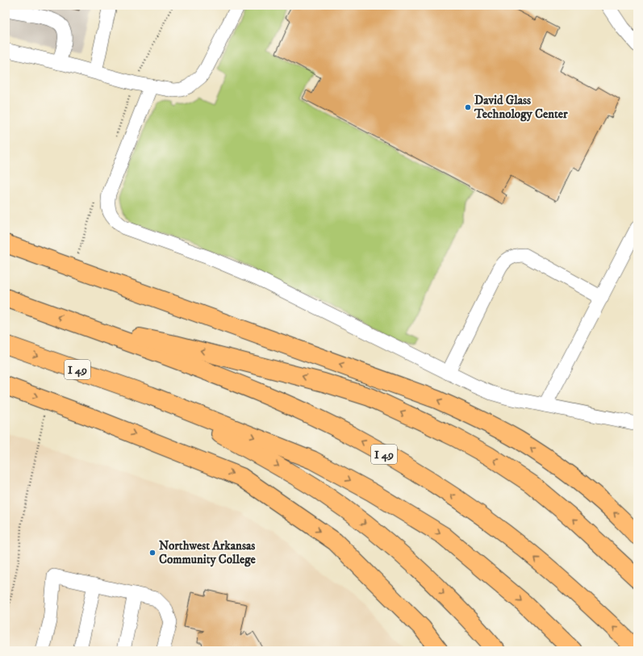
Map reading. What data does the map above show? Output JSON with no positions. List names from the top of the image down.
{
  "streets": {
    "highway": ["I 49"]
  },
  "places": ["David Glass Technology Center", "Northwest Arkansas Community College"]
}
